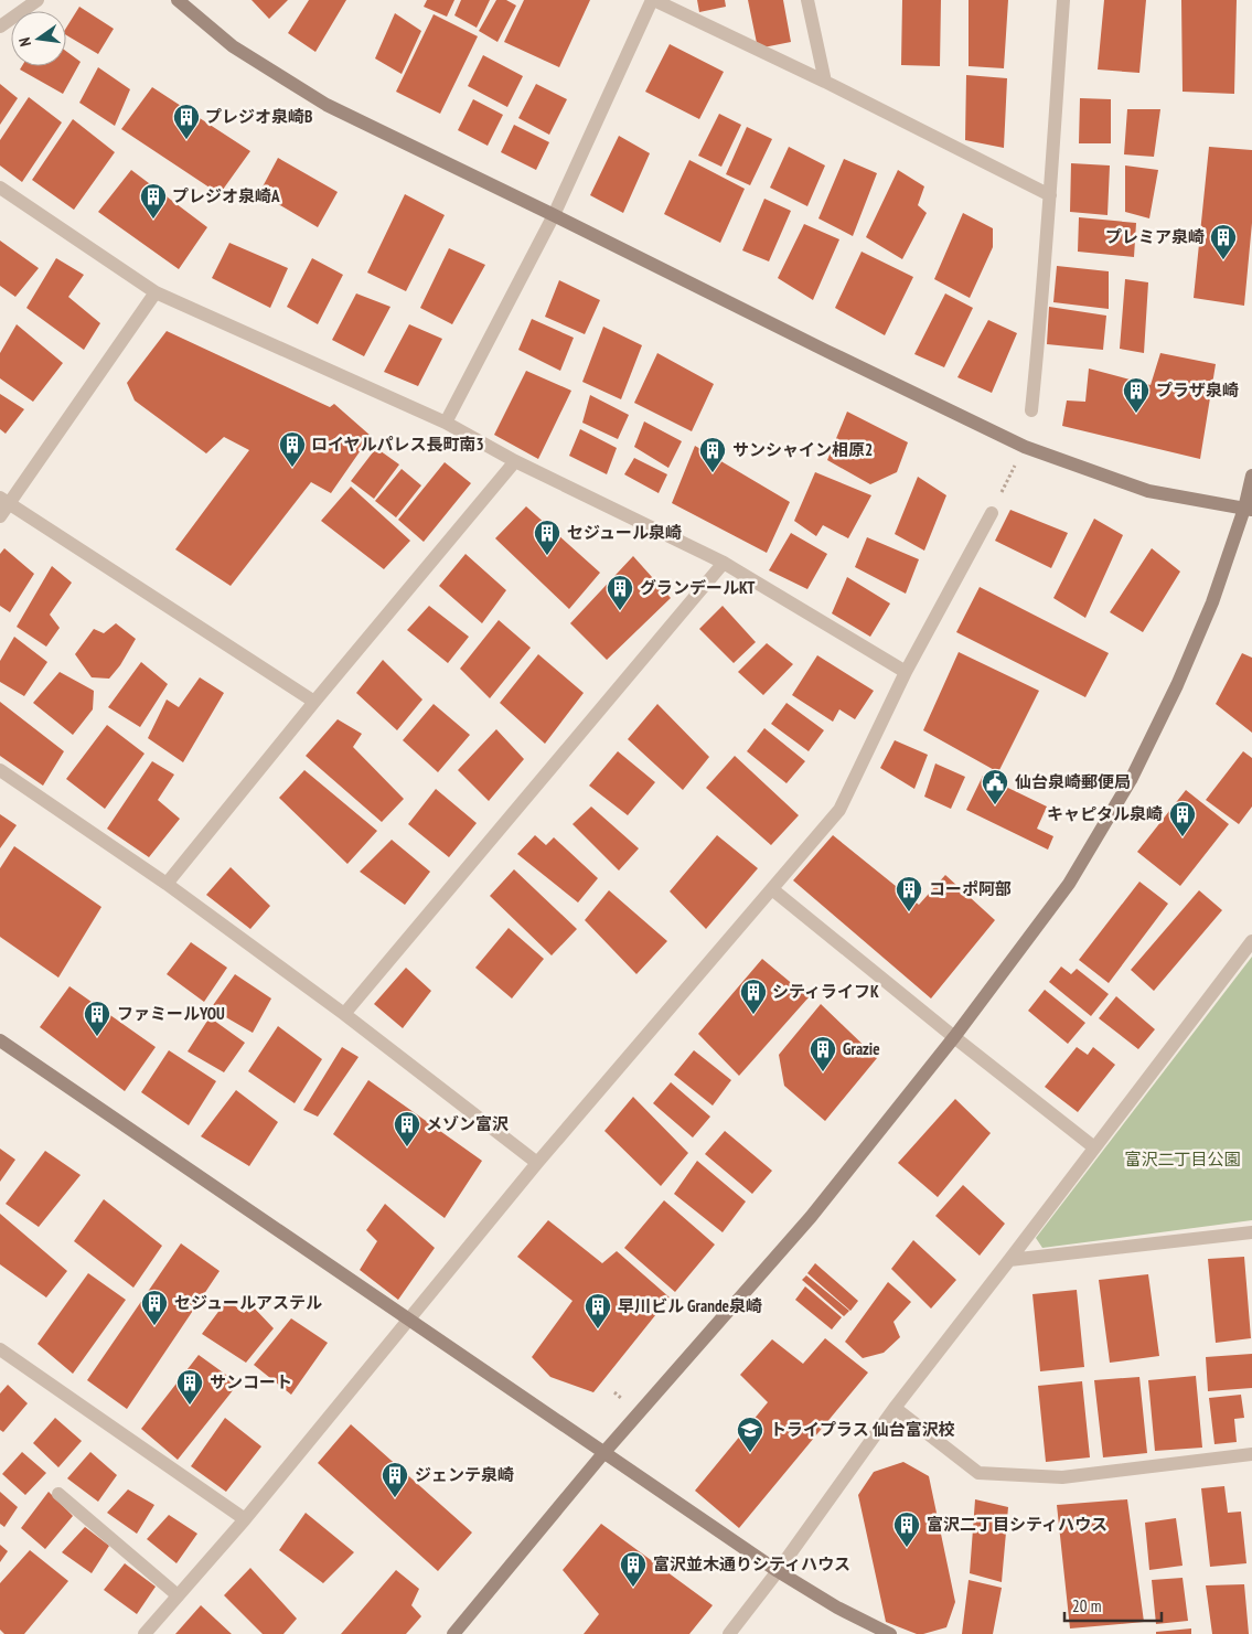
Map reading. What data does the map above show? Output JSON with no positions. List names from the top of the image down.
{
  "parks": ["富沢二丁目公園"],
  "places": {
    "building": [
      "プレジオ泉崎B",
      "プレジオ泉崎A",
      "プレミア泉崎",
      "プラザ泉崎",
      "ロイヤルパレス長町南3",
      "サンシャイン相原2",
      "セジュール泉崎",
      "グランデールKT",
      "キャピタル泉崎",
      "コーポ阿部",
      "シティライフK",
      "ファミールYOU",
      "Grazie",
      "メゾン富沢",
      "セジュールアステル",
      "早川ビル Grande泉崎",
      "サンコート",
      "ジェンテ泉崎",
      "富沢二丁目シティハウス",
      "富沢並木通りシティハウス"
    ],
    "public building": ["仙台泉崎郵便局"],
    "school or university": ["トライプラス 仙台富沢校"]
  },
  "scale_bar": "20 m",
  "north": "left"
}
